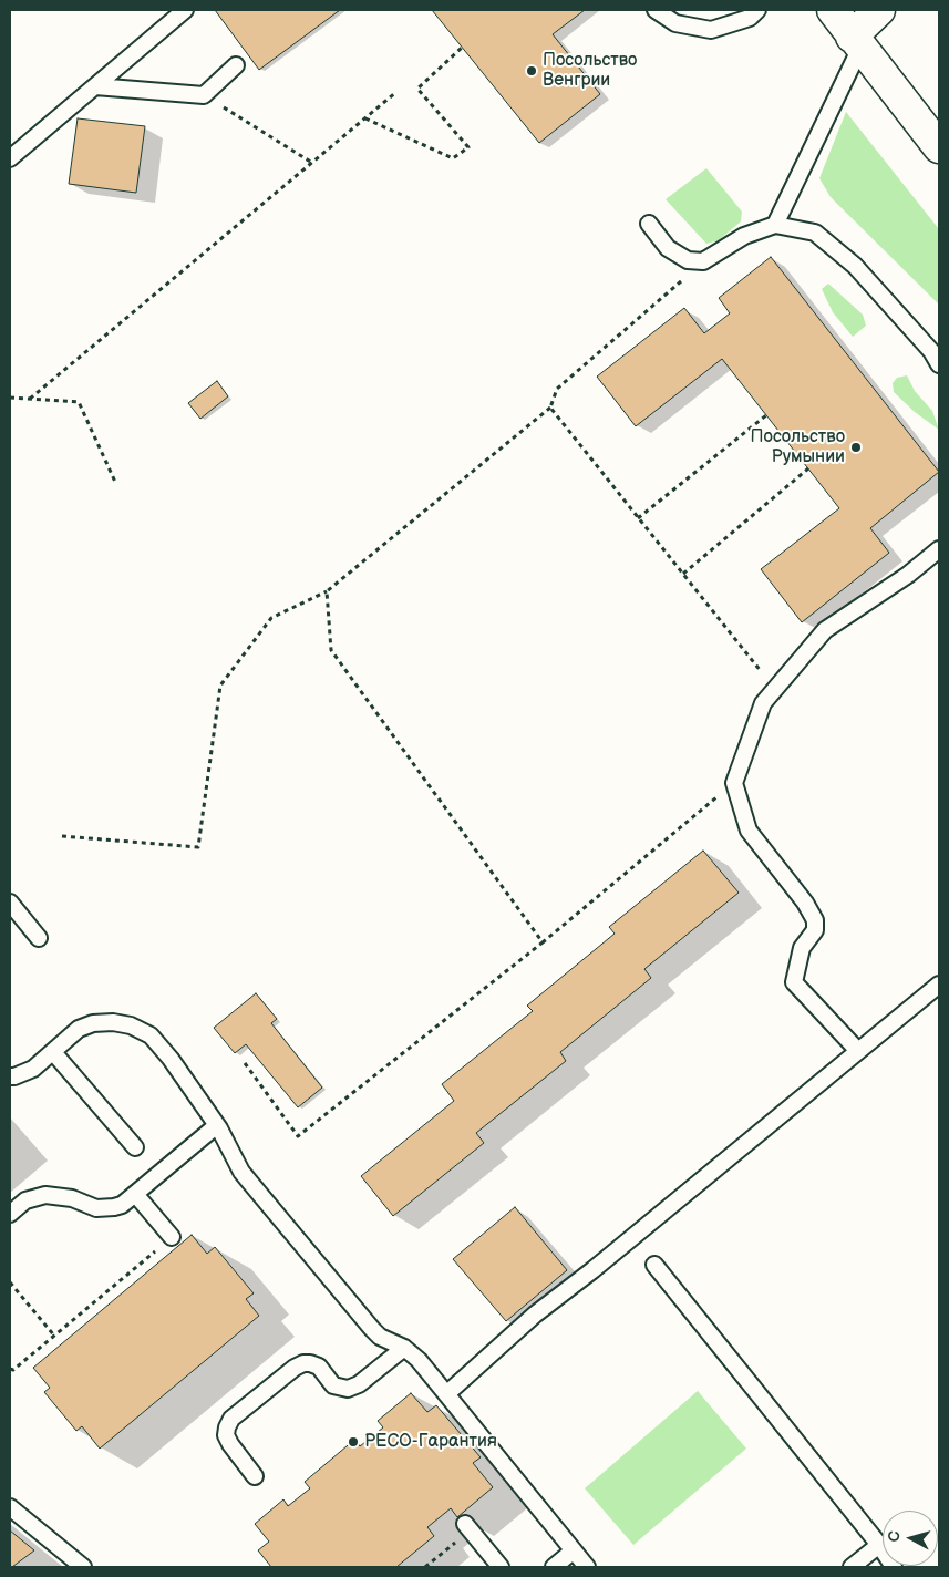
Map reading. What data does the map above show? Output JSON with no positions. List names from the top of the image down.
{
  "places": ["Посольство Венгрии", "Посольство Румынии", "РЕСО-Гарантия"],
  "north": "left"
}
